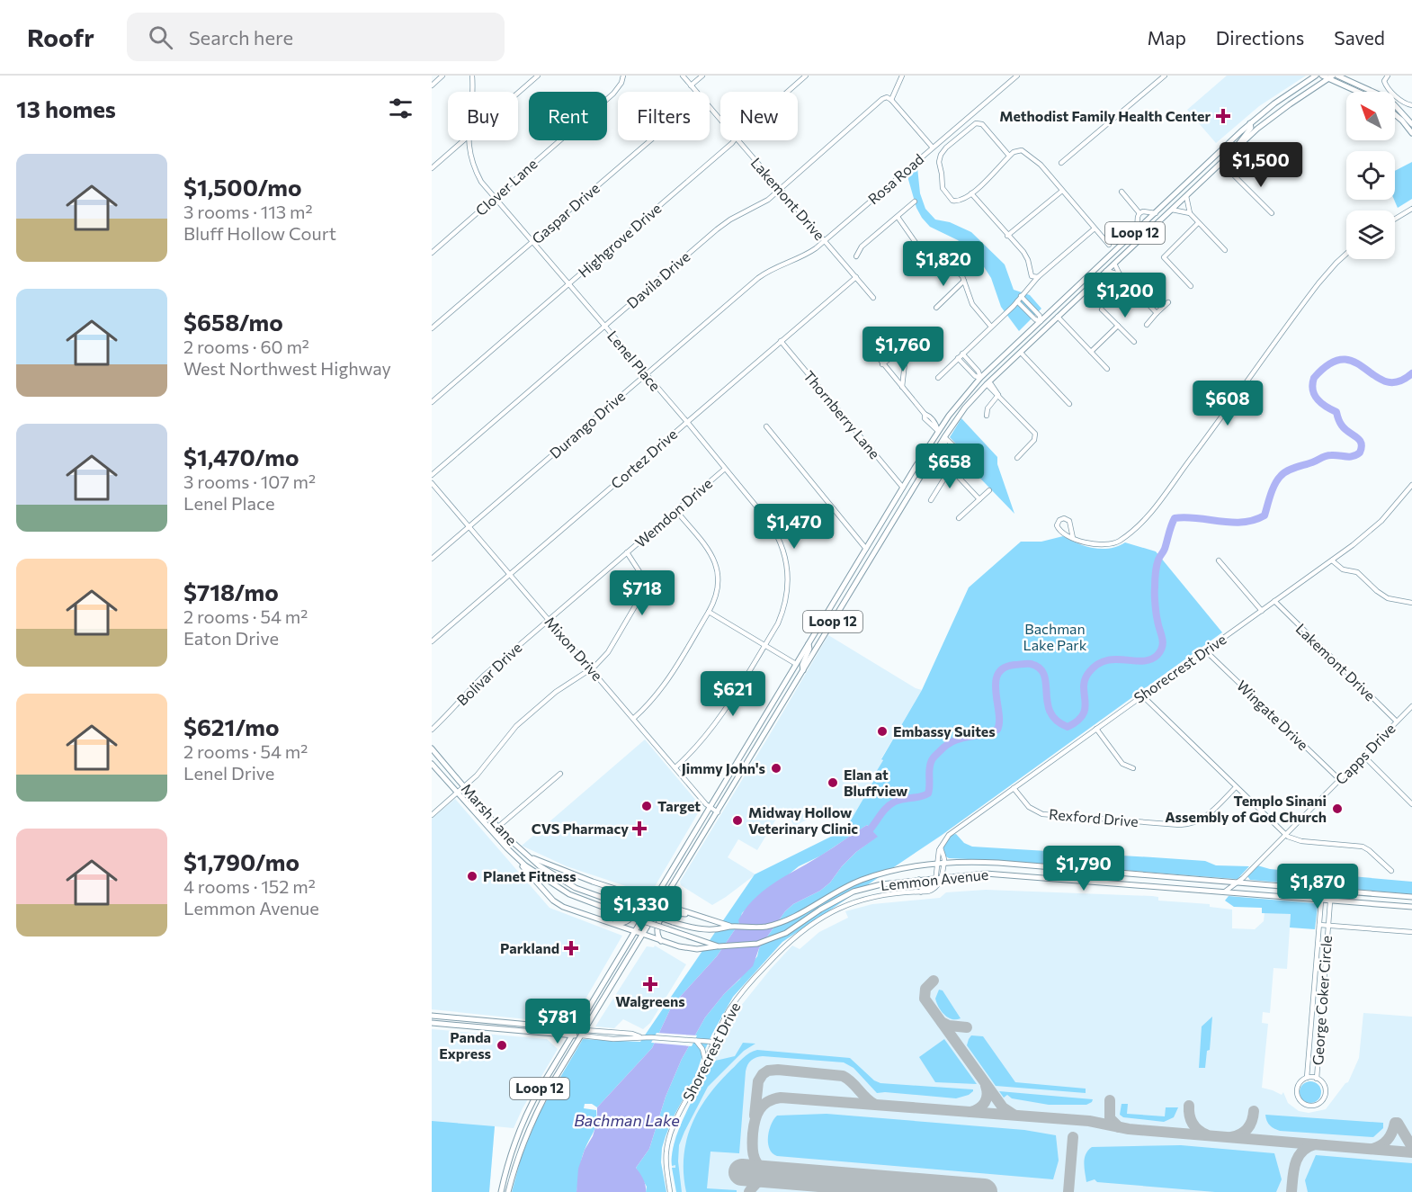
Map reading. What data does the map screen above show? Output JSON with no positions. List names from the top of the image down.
{
  "streets": {
    "main road": ["Loop 12", "Marsh Lane", "Lemmon Avenue"],
    "street": [
      "Rosa Road",
      "Clover Lane",
      "Lakemont Drive",
      "Gaspar Drive",
      "Highgrove Drive",
      "Davila Drive",
      "Lenel Place",
      "Thornberry Lane",
      "Durango Drive",
      "Cortez Drive",
      "Wemdon Drive",
      "Mixon Drive",
      "Shorecrest Drive",
      "Bolivar Drive",
      "Wingate Drive",
      "Capps Drive",
      "Rexford Drive",
      "George Coker Circle"
    ]
  },
  "crossings": [
    ["Rosa Road", "Lakemont Drive"],
    ["Rosa Road", "Durango Drive"],
    ["Clover Lane", "Lenel Place"],
    ["Lakemont Drive", "Davila Drive"],
    ["Lakemont Drive", "Durango Drive"],
    ["Lakemont Drive", "Cortez Drive"],
    ["Lakemont Drive", "Shorecrest Drive"],
    ["Lakemont Drive", "Capps Drive"],
    ["Gaspar Drive", "Lenel Place"],
    ["Loop 12", "Thornberry Lane"],
    ["Loop 12", "Mixon Drive"],
    ["Highgrove Drive", "Lenel Place"],
    ["Davila Drive", "Lenel Place"],
    ["Lenel Place", "Durango Drive"],
    ["Lenel Place", "Cortez Drive"],
    ["Lenel Place", "Wemdon Drive"],
    ["Lenel Place", "Mixon Drive"],
    ["Thornberry Lane", "Cortez Drive"],
    ["Durango Drive", "Mixon Drive"],
    ["Cortez Drive", "Mixon Drive"],
    ["Wemdon Drive", "Mixon Drive"],
    ["Wemdon Drive", "Bolivar Drive"],
    ["Mixon Drive", "Bolivar Drive"],
    ["Shorecrest Drive", "Wingate Drive"],
    ["Shorecrest Drive", "Rexford Drive"],
    ["Shorecrest Drive", "Lemmon Avenue"],
    ["Wingate Drive", "Capps Drive"],
    ["Capps Drive", "Lemmon Avenue"],
    ["Marsh Lane", "Lemmon Avenue"],
    ["Lemmon Avenue", "George Coker Circle"]
  ],
  "water": ["Bachman Lake"],
  "parks": ["Bachman Lake Park"],
  "places": {
    "health": [
      "Methodist Family Health Center",
      "CVS Pharmacy",
      "Parkland",
      "Walgreens"
    ],
    "other": [
      "Embassy Suites",
      "Jimmy John's",
      "Elan at Bluffview",
      "Target",
      "Templo Sinani Assembly of God Church",
      "Midway Hollow Veterinary Clinic",
      "Planet Fitness",
      "Panda Express"
    ]
  },
  "north": "top left",
  "page": {
    "header": "Roofr",
    "search": "Search here",
    "nav": ["Map", "Directions", "Saved"],
    "heading": "13 homes",
    "chip": [
      "Buy",
      "Rent",
      "Filters",
      "New"
    ],
    "list": [
      {
        "name": "$1,500/mo",
        "note": "3 rooms · 113 m² · Bluff Hollow Court"
      },
      {
        "name": "$658/mo",
        "note": "2 rooms · 60 m² · West Northwest Highway"
      },
      {
        "name": "$1,470/mo",
        "note": "3 rooms · 107 m² · Lenel Place"
      },
      {
        "name": "$718/mo",
        "note": "2 rooms · 54 m² · Eaton Drive"
      },
      {
        "name": "$621/mo",
        "note": "2 rooms · 54 m² · Lenel Drive"
      },
      {
        "name": "$1,790/mo",
        "note": "4 rooms · 152 m² · Lemmon Avenue"
      }
    ],
    "price": [
      "$1,500",
      "$1,820",
      "$1,200",
      "$1,760",
      "$608",
      "$658",
      "$1,470",
      "$718",
      "$621",
      "$1,790",
      "$1,870",
      "$1,330",
      "$781"
    ]
  }
}
